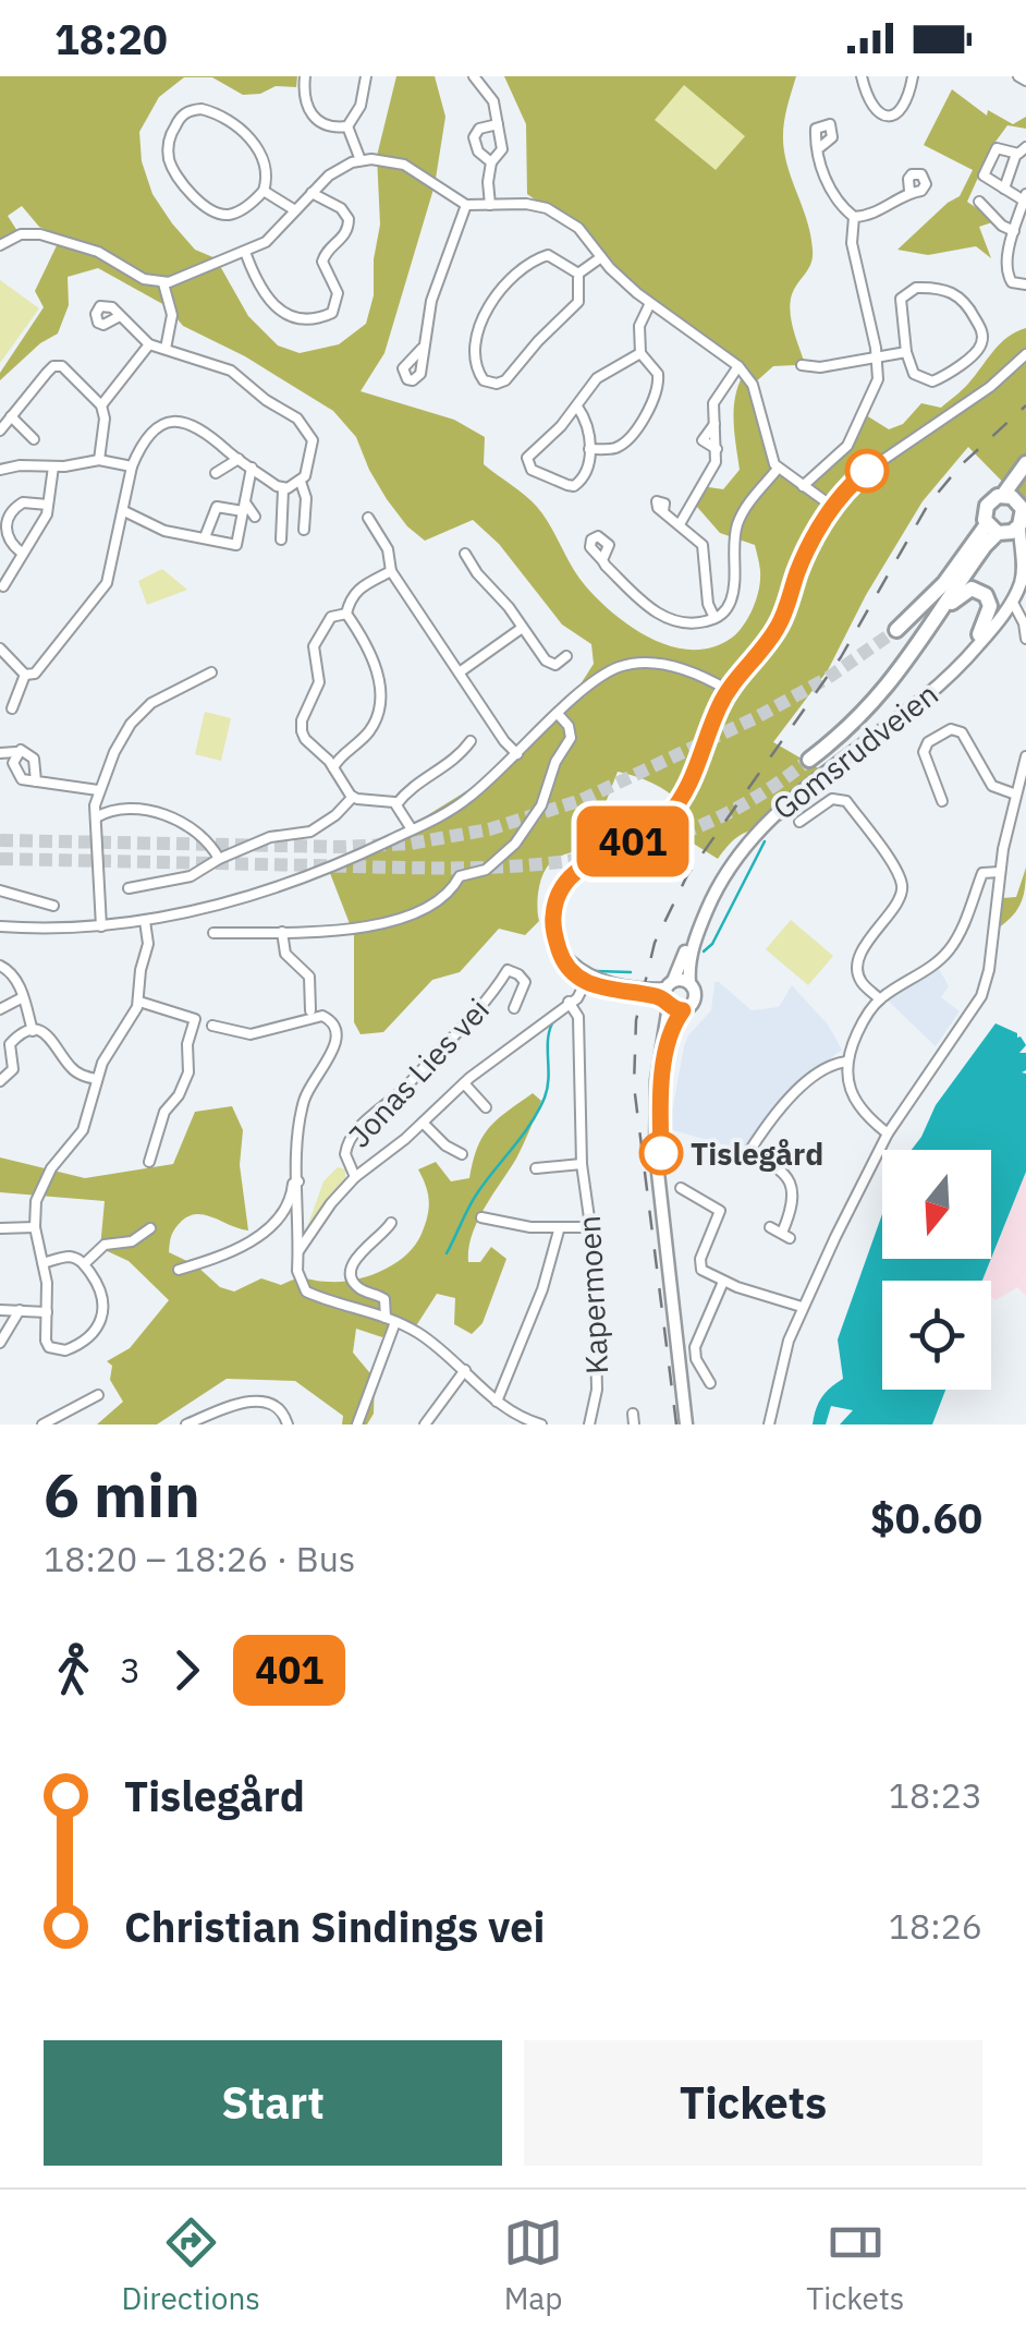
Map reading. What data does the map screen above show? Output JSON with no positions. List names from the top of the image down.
{
  "streets": {
    "main road": ["Gomsrudveien"],
    "street": ["Jonas Lies vei", "Kapermoen"]
  },
  "places": ["Tislegård"],
  "lines": ["bus line 401"],
  "north": "bottom",
  "page": {
    "status": "18:20",
    "on_map": "401",
    "heading": ["6 min", "18:20 – 18:26 · Bus", "$0.60"],
    "legs": ["3", "401"],
    "list": [
      {
        "name": "Tislegård",
        "value": "18:23"
      },
      {
        "name": "Christian Sindings vei",
        "value": "18:26"
      }
    ],
    "buttons": ["Start", "Tickets"],
    "tabs": ["Directions", "Map", "Tickets"]
  }
}
